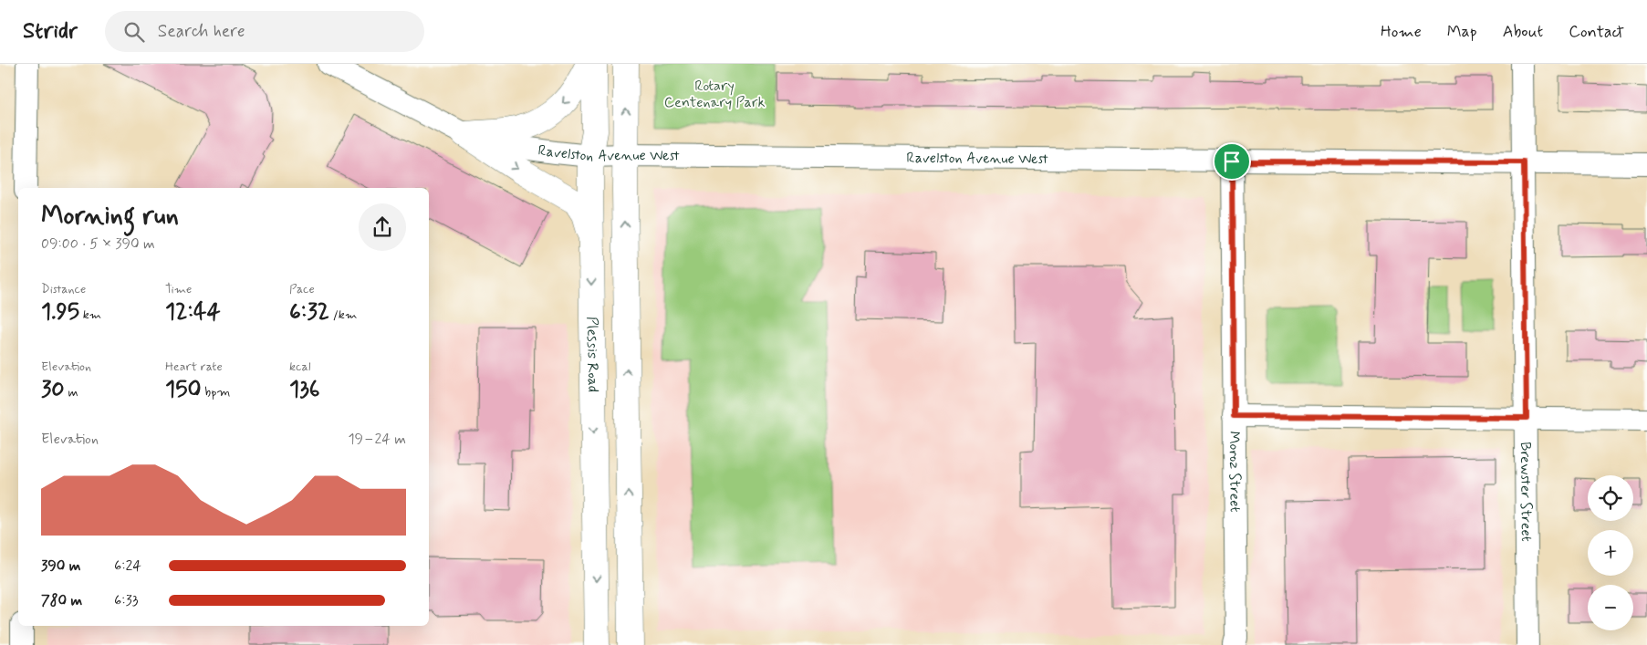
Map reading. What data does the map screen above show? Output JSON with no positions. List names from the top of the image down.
{
  "streets": {
    "main road": ["Plessis Road"],
    "street": ["Ravelston Avenue West", "Moroz Street", "Brewster Street"]
  },
  "crossings": [
    ["Ravelston Avenue West", "Plessis Road"],
    ["Ravelston Avenue West", "Moroz Street"],
    ["Ravelston Avenue West", "Brewster Street"]
  ],
  "parks": ["Rotary Centenary Park"],
  "page": {
    "header": "Stridr",
    "search": "Search here",
    "nav": [
      "Home",
      "Map",
      "About",
      "Contact"
    ],
    "heading": ["Morning run", "09:00 · 5 × 390 m"],
    "stats": [
      ["Distance", "1.95 km"],
      ["Time", "12:44"],
      ["Pace", "6:32 /km"],
      ["Elevation", "30 m"],
      ["Heart rate", "150 bpm"],
      ["kcal", "136"]
    ],
    "chart": ["Elevation", "19–24 m"],
    "map_buttons": ["+", "−"],
    "list": [
      {
        "name": "390 m",
        "note": "6:24"
      },
      {
        "name": "780 m",
        "note": "6:33"
      }
    ]
  }
}
